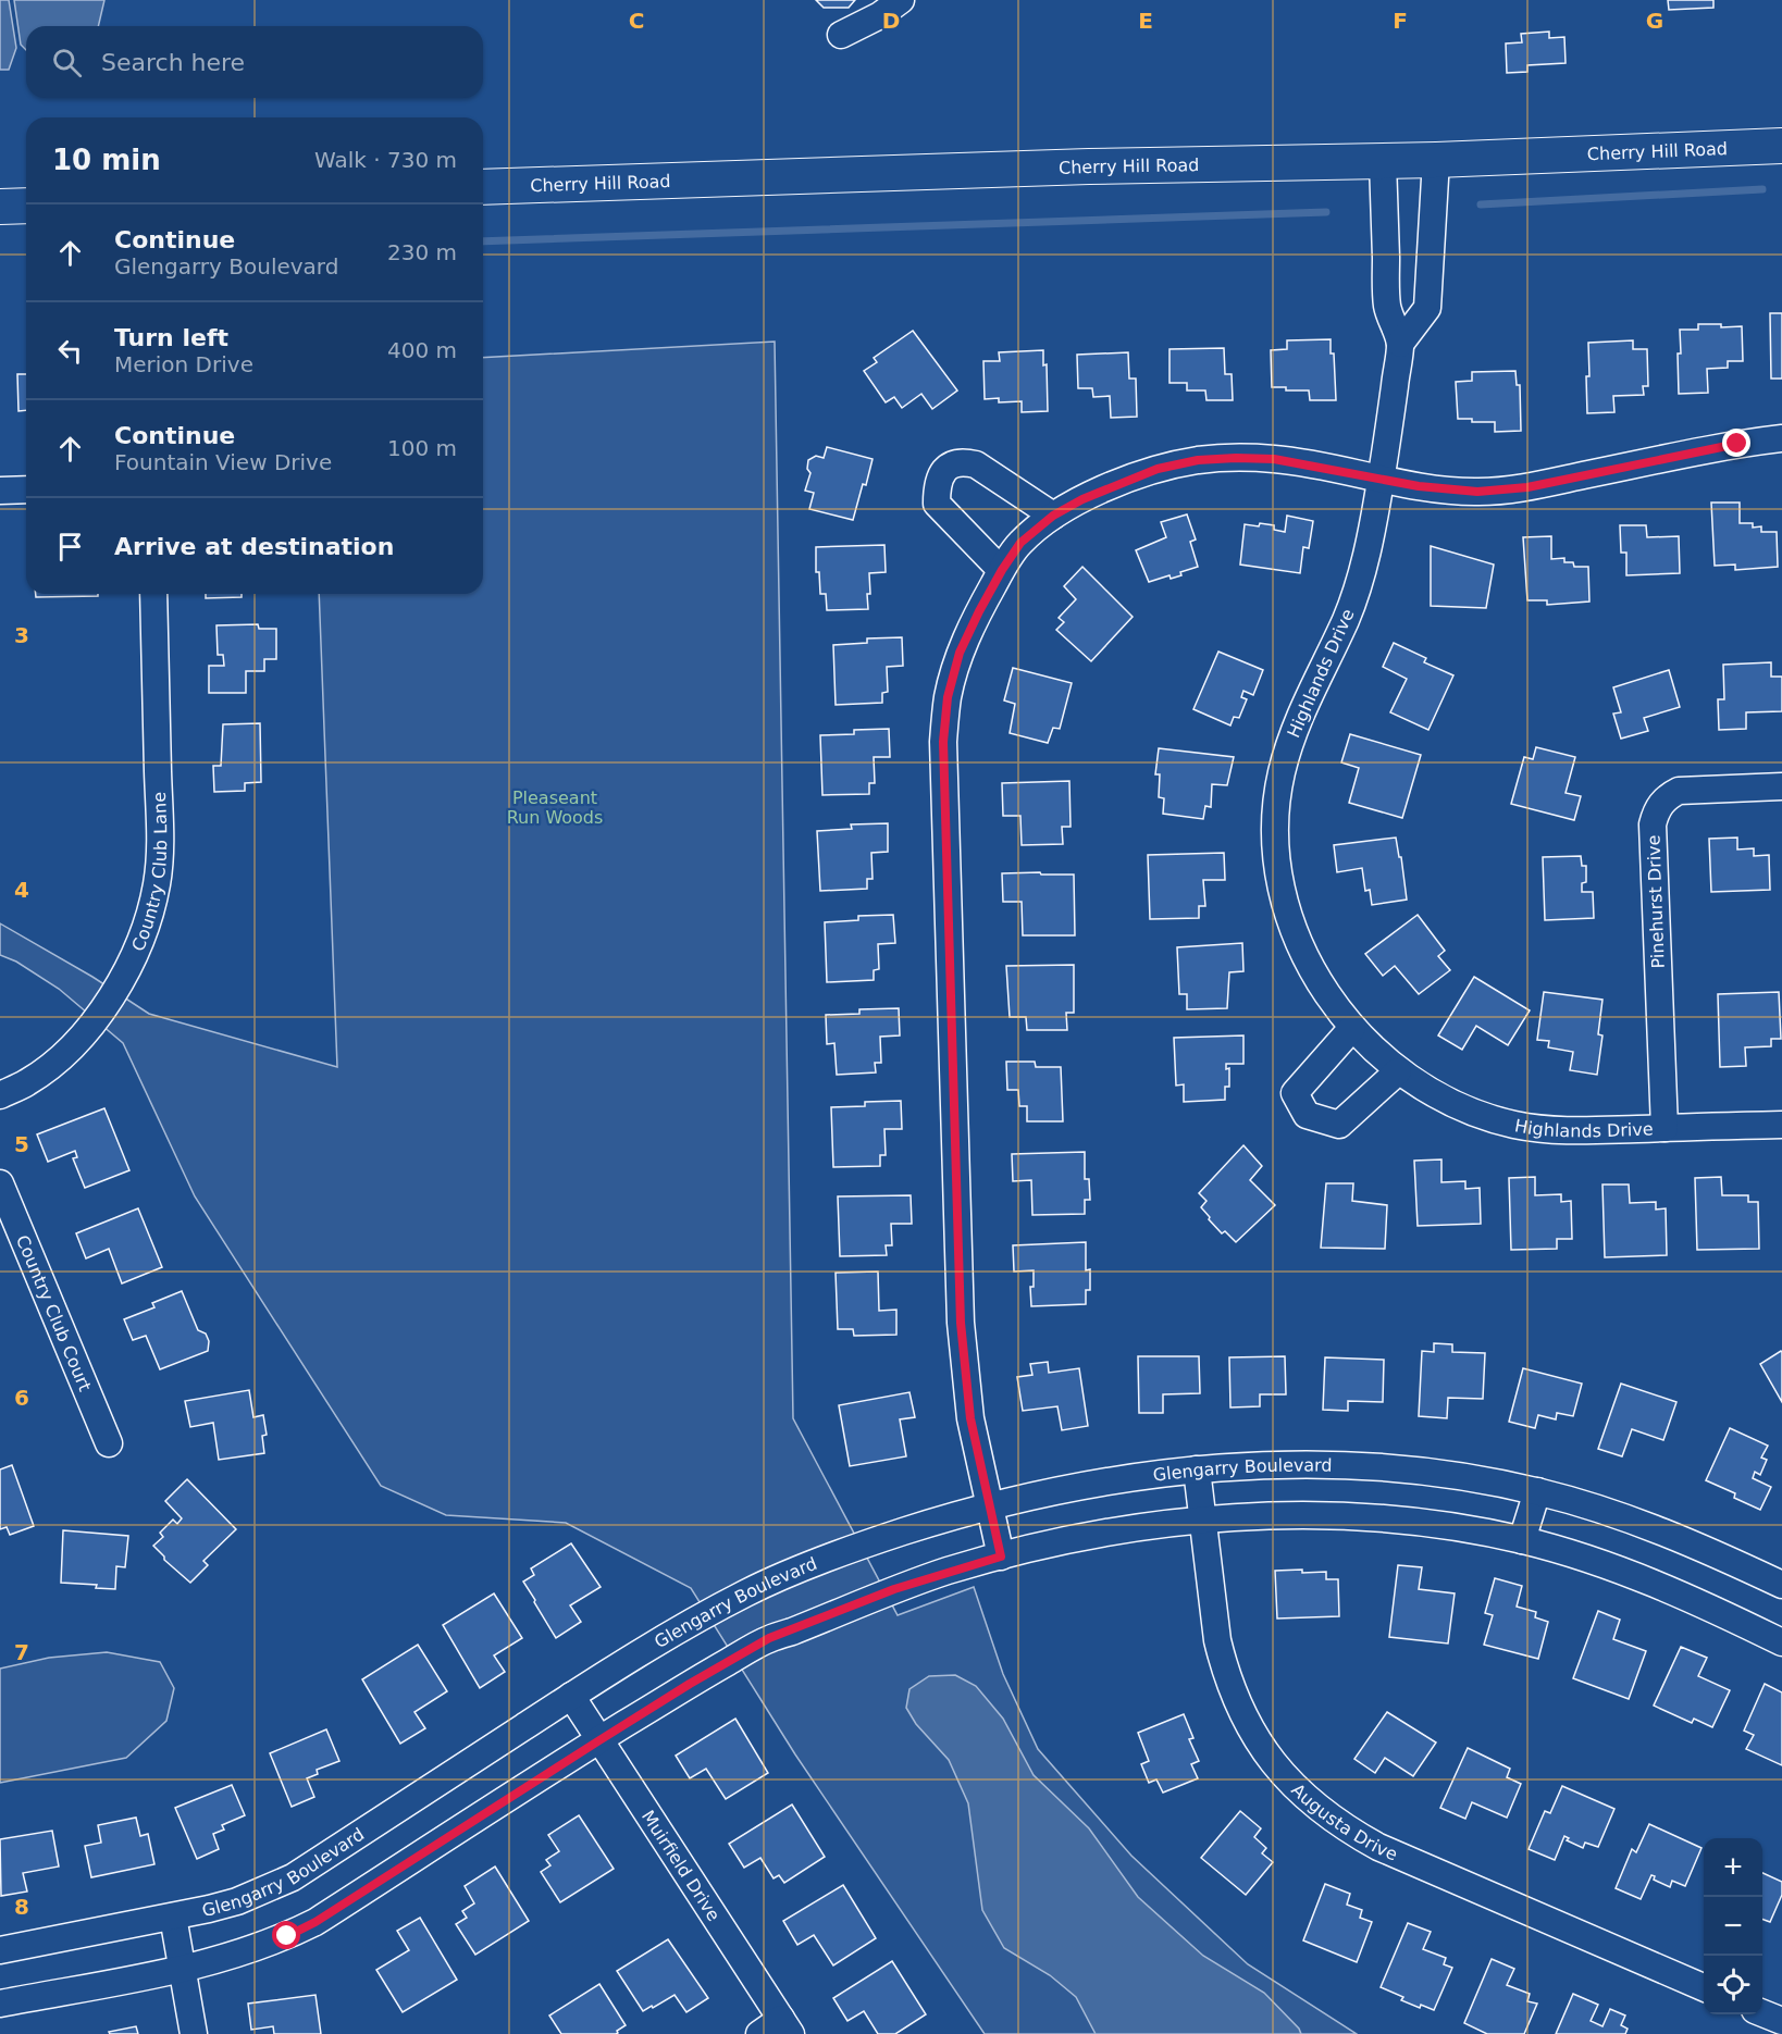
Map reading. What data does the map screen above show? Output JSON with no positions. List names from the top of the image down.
{
  "streets": {
    "main road": ["Cherry Hill Road"],
    "street": [
      "Highlands Drive",
      "Country Club Lane",
      "Pinehurst Drive",
      "Country Club Court",
      "Glengarry Boulevard",
      "Augusta Drive",
      "Muirfield Drive"
    ]
  },
  "crossings": [
    ["Cherry Hill Road", "Highlands Drive"],
    ["Highlands Drive", "Pinehurst Drive"],
    ["Glengarry Boulevard", "Augusta Drive"],
    ["Glengarry Boulevard", "Muirfield Drive"]
  ],
  "parks": ["Pleaseant Run Woods"],
  "page": {
    "search": "Search here",
    "heading": ["10 min", "Walk · 730 m"],
    "list": [
      ["Continue", "Glengarry Boulevard", "230 m"],
      ["Turn left", "Merion Drive", "400 m"],
      ["Continue", "Fountain View Drive", "100 m"],
      "Arrive at destination"
    ],
    "map_buttons": ["+", "−"]
  },
  "grid": {
    "columns": [
      "C",
      "D",
      "E",
      "F",
      "G"
    ],
    "rows": [
      "3",
      "4",
      "5",
      "6",
      "7",
      "8"
    ]
  }
}
